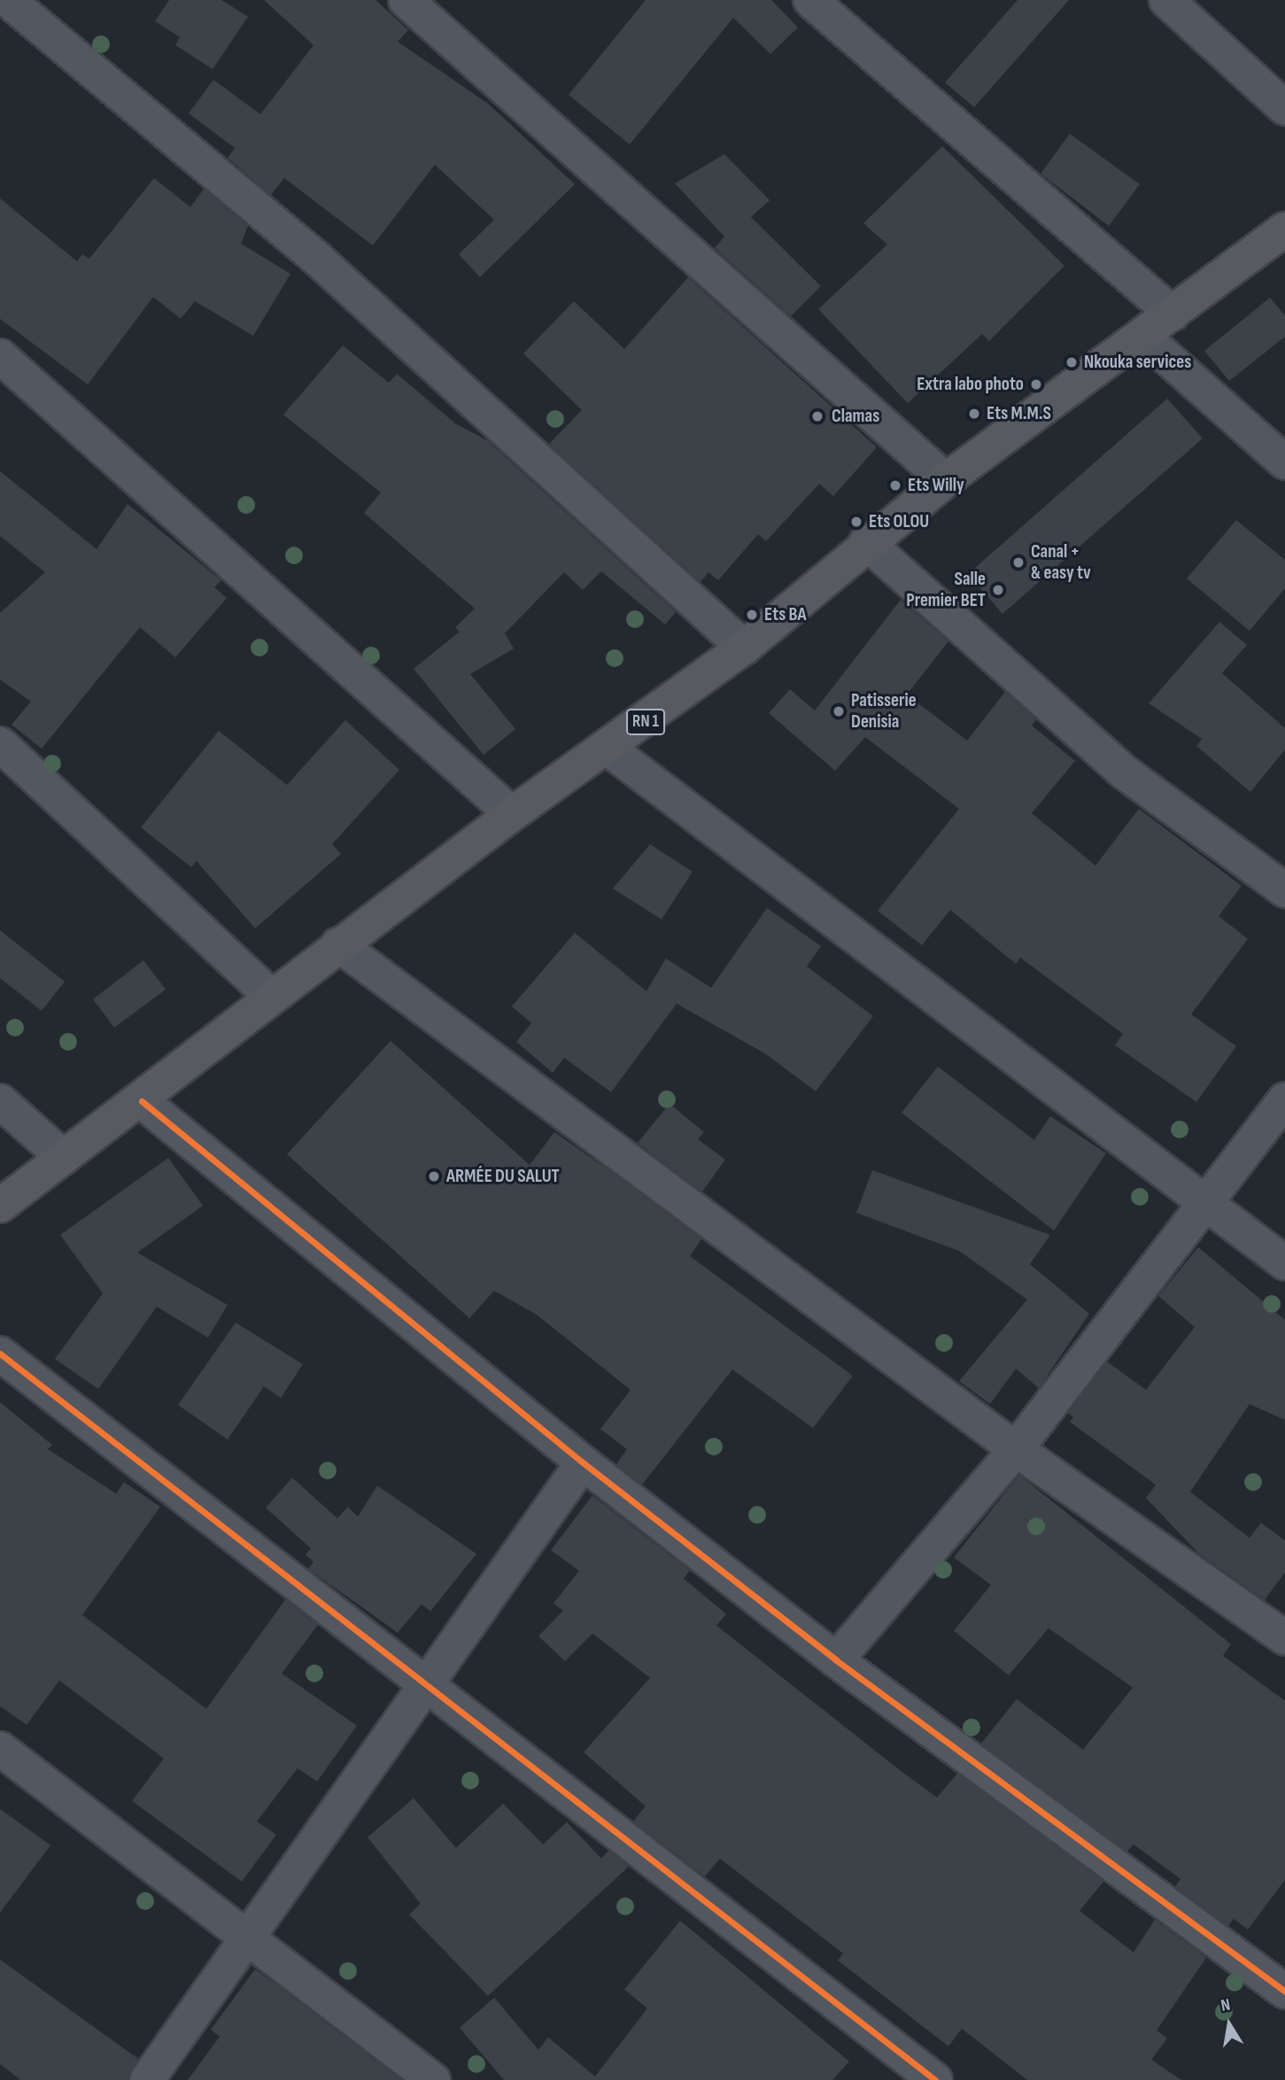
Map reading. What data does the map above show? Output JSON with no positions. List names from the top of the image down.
{
  "streets": {
    "highway": ["RN 1"]
  },
  "places": [
    "Nkouka services",
    "Extra labo photo",
    "Ets M.M.S",
    "Clamas",
    "Ets Willy",
    "Ets OLOU",
    "Canal + & easy tv",
    "Salle Premier BET",
    "Ets BA",
    "Patisserie Denisia",
    "ARMÉE DU SALUT"
  ],
  "north": "top"
}
